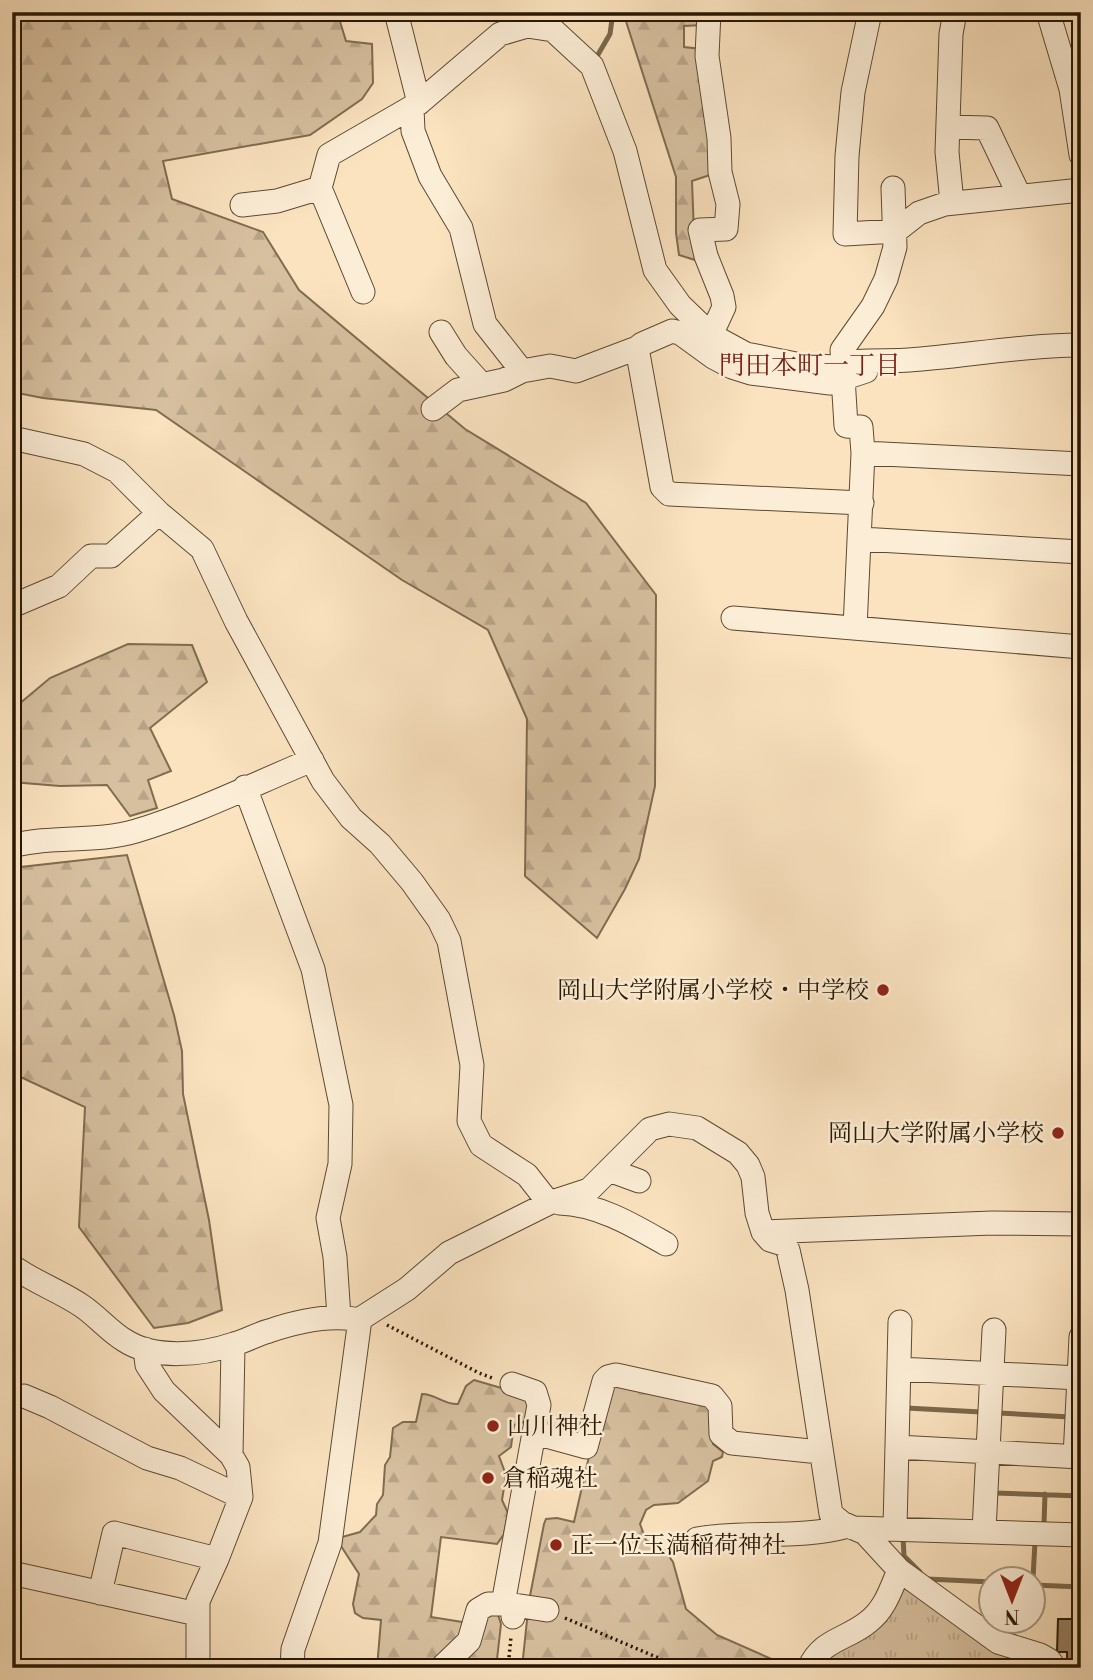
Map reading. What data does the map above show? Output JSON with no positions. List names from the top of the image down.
{
  "districts": ["門田本町一丁目"],
  "places": [
    "岡山大学附属小学校・中学校",
    "岡山大学附属小学校",
    "山川神社",
    "倉稲魂社",
    "正一位玉満稲荷神社"
  ],
  "north": "bottom"
}
